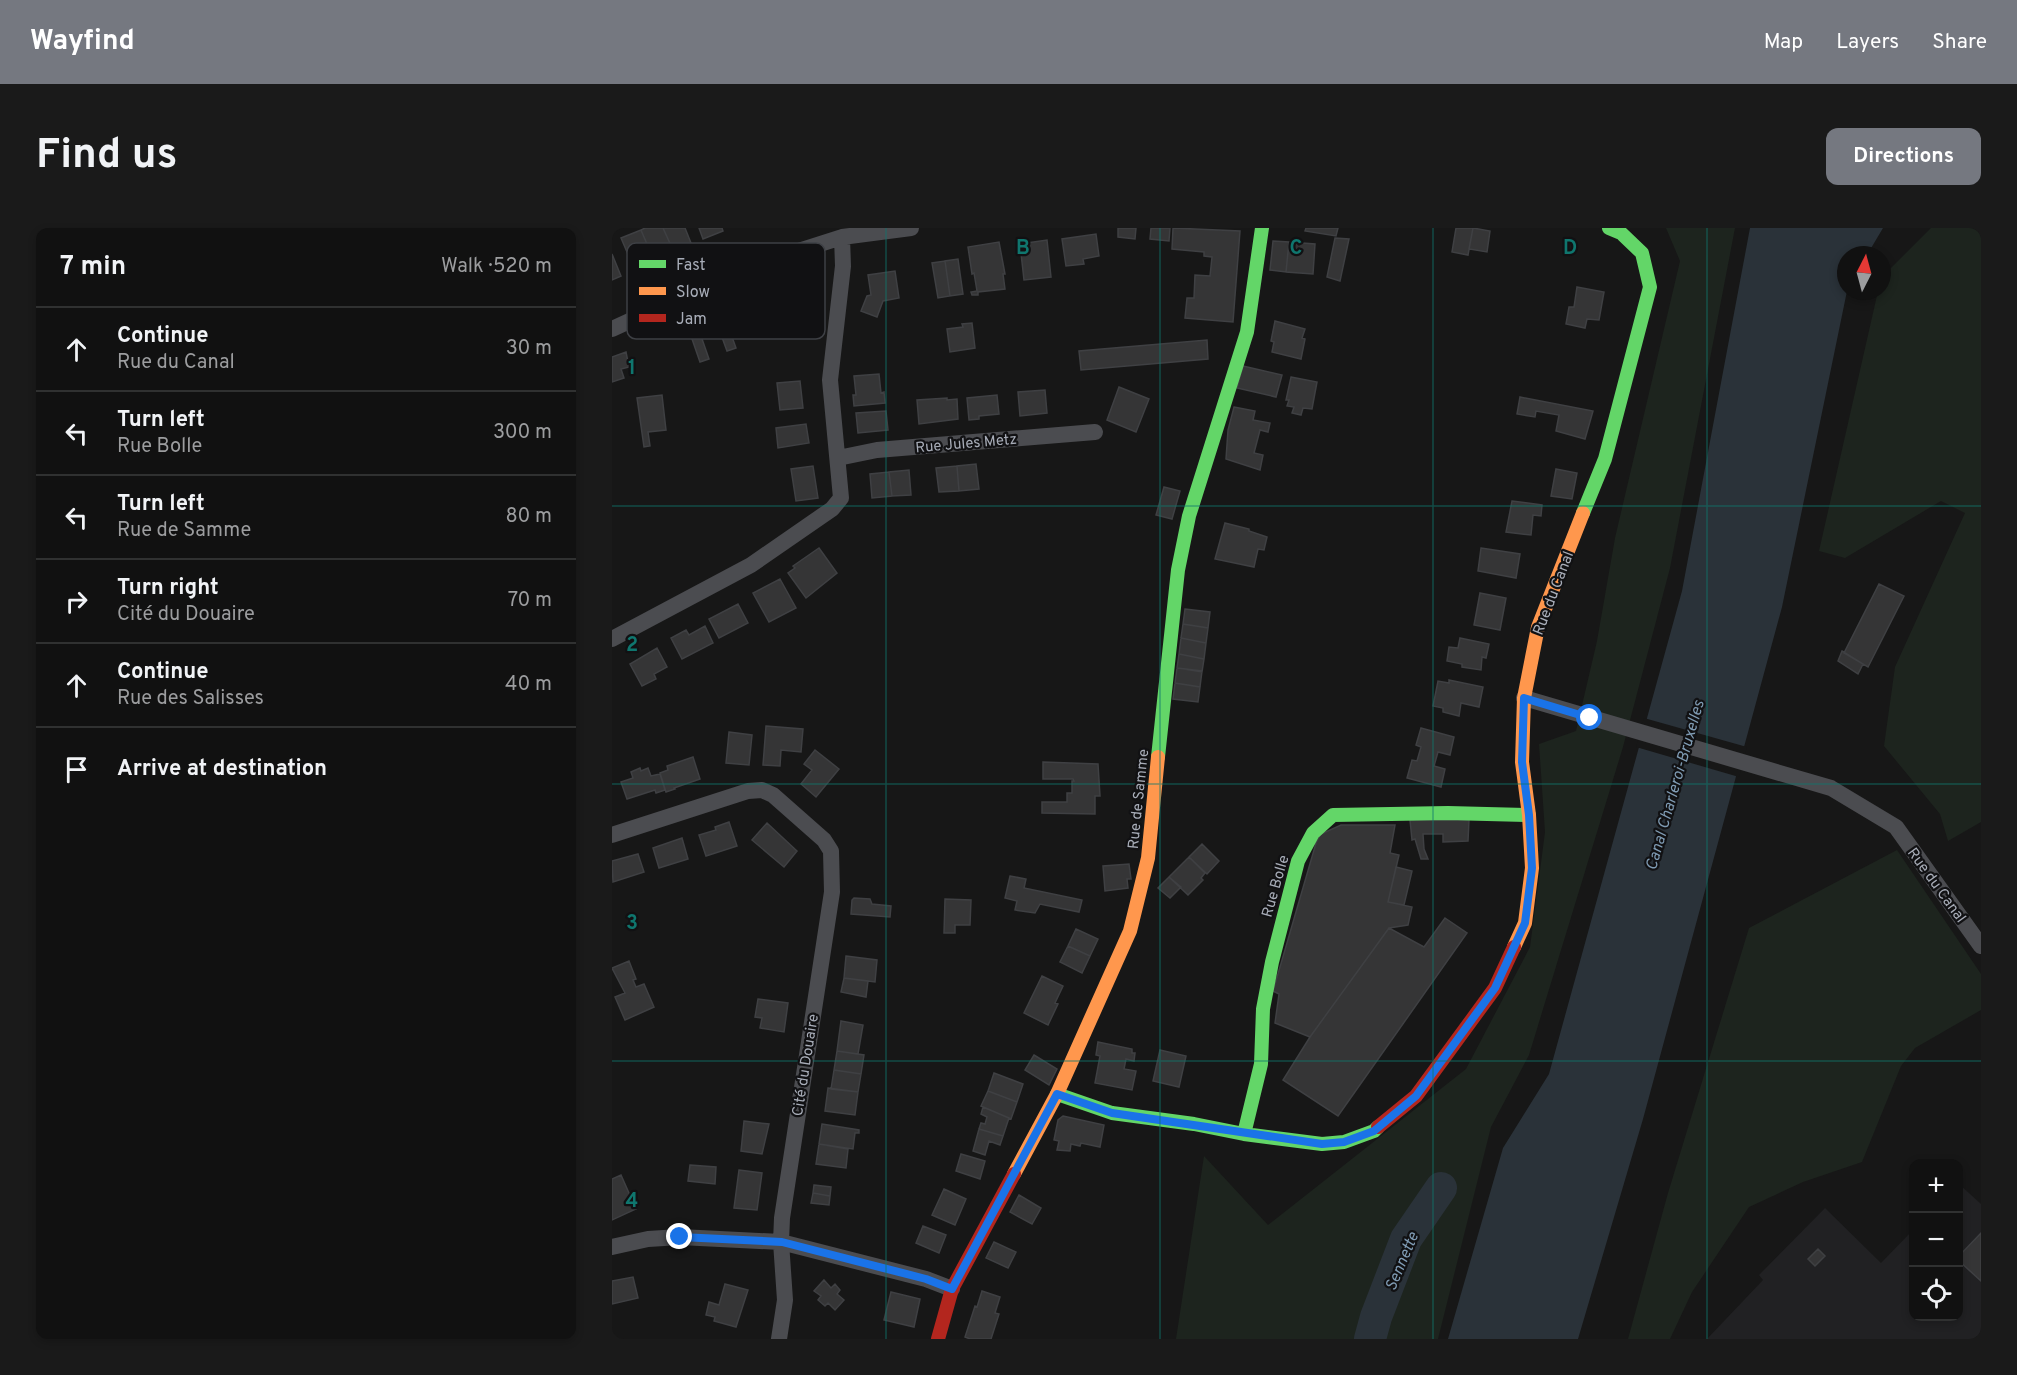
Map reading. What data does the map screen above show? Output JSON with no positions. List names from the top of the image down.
{
  "streets": {
    "street": [
      "Rue Jules Metz",
      "Rue du Canal",
      "Rue de Samme",
      "Rue Bolle",
      "Cité du Douaire"
    ]
  },
  "water": ["Canal Charleroi-Bruxelles", "Sennette"],
  "legend": ["Fast", "Slow", "Jam"],
  "north": "top",
  "page": {
    "header": "Wayfind",
    "nav": ["Map", "Layers", "Share"],
    "buttons": "Directions",
    "title": "Find us",
    "heading": ["7 min", "Walk · 520 m"],
    "list": [
      ["Continue", "Rue du Canal", "30 m"],
      ["Turn left", "Rue Bolle", "300 m"],
      ["Turn left", "Rue de Samme", "80 m"],
      ["Turn right", "Cité du Douaire", "70 m"],
      ["Continue", "Rue des Salisses", "40 m"],
      "Arrive at destination"
    ],
    "map_buttons": ["+", "−"]
  },
  "grid": {
    "columns": ["B", "C", "D"],
    "rows": [
      "1",
      "2",
      "3",
      "4"
    ]
  }
}
